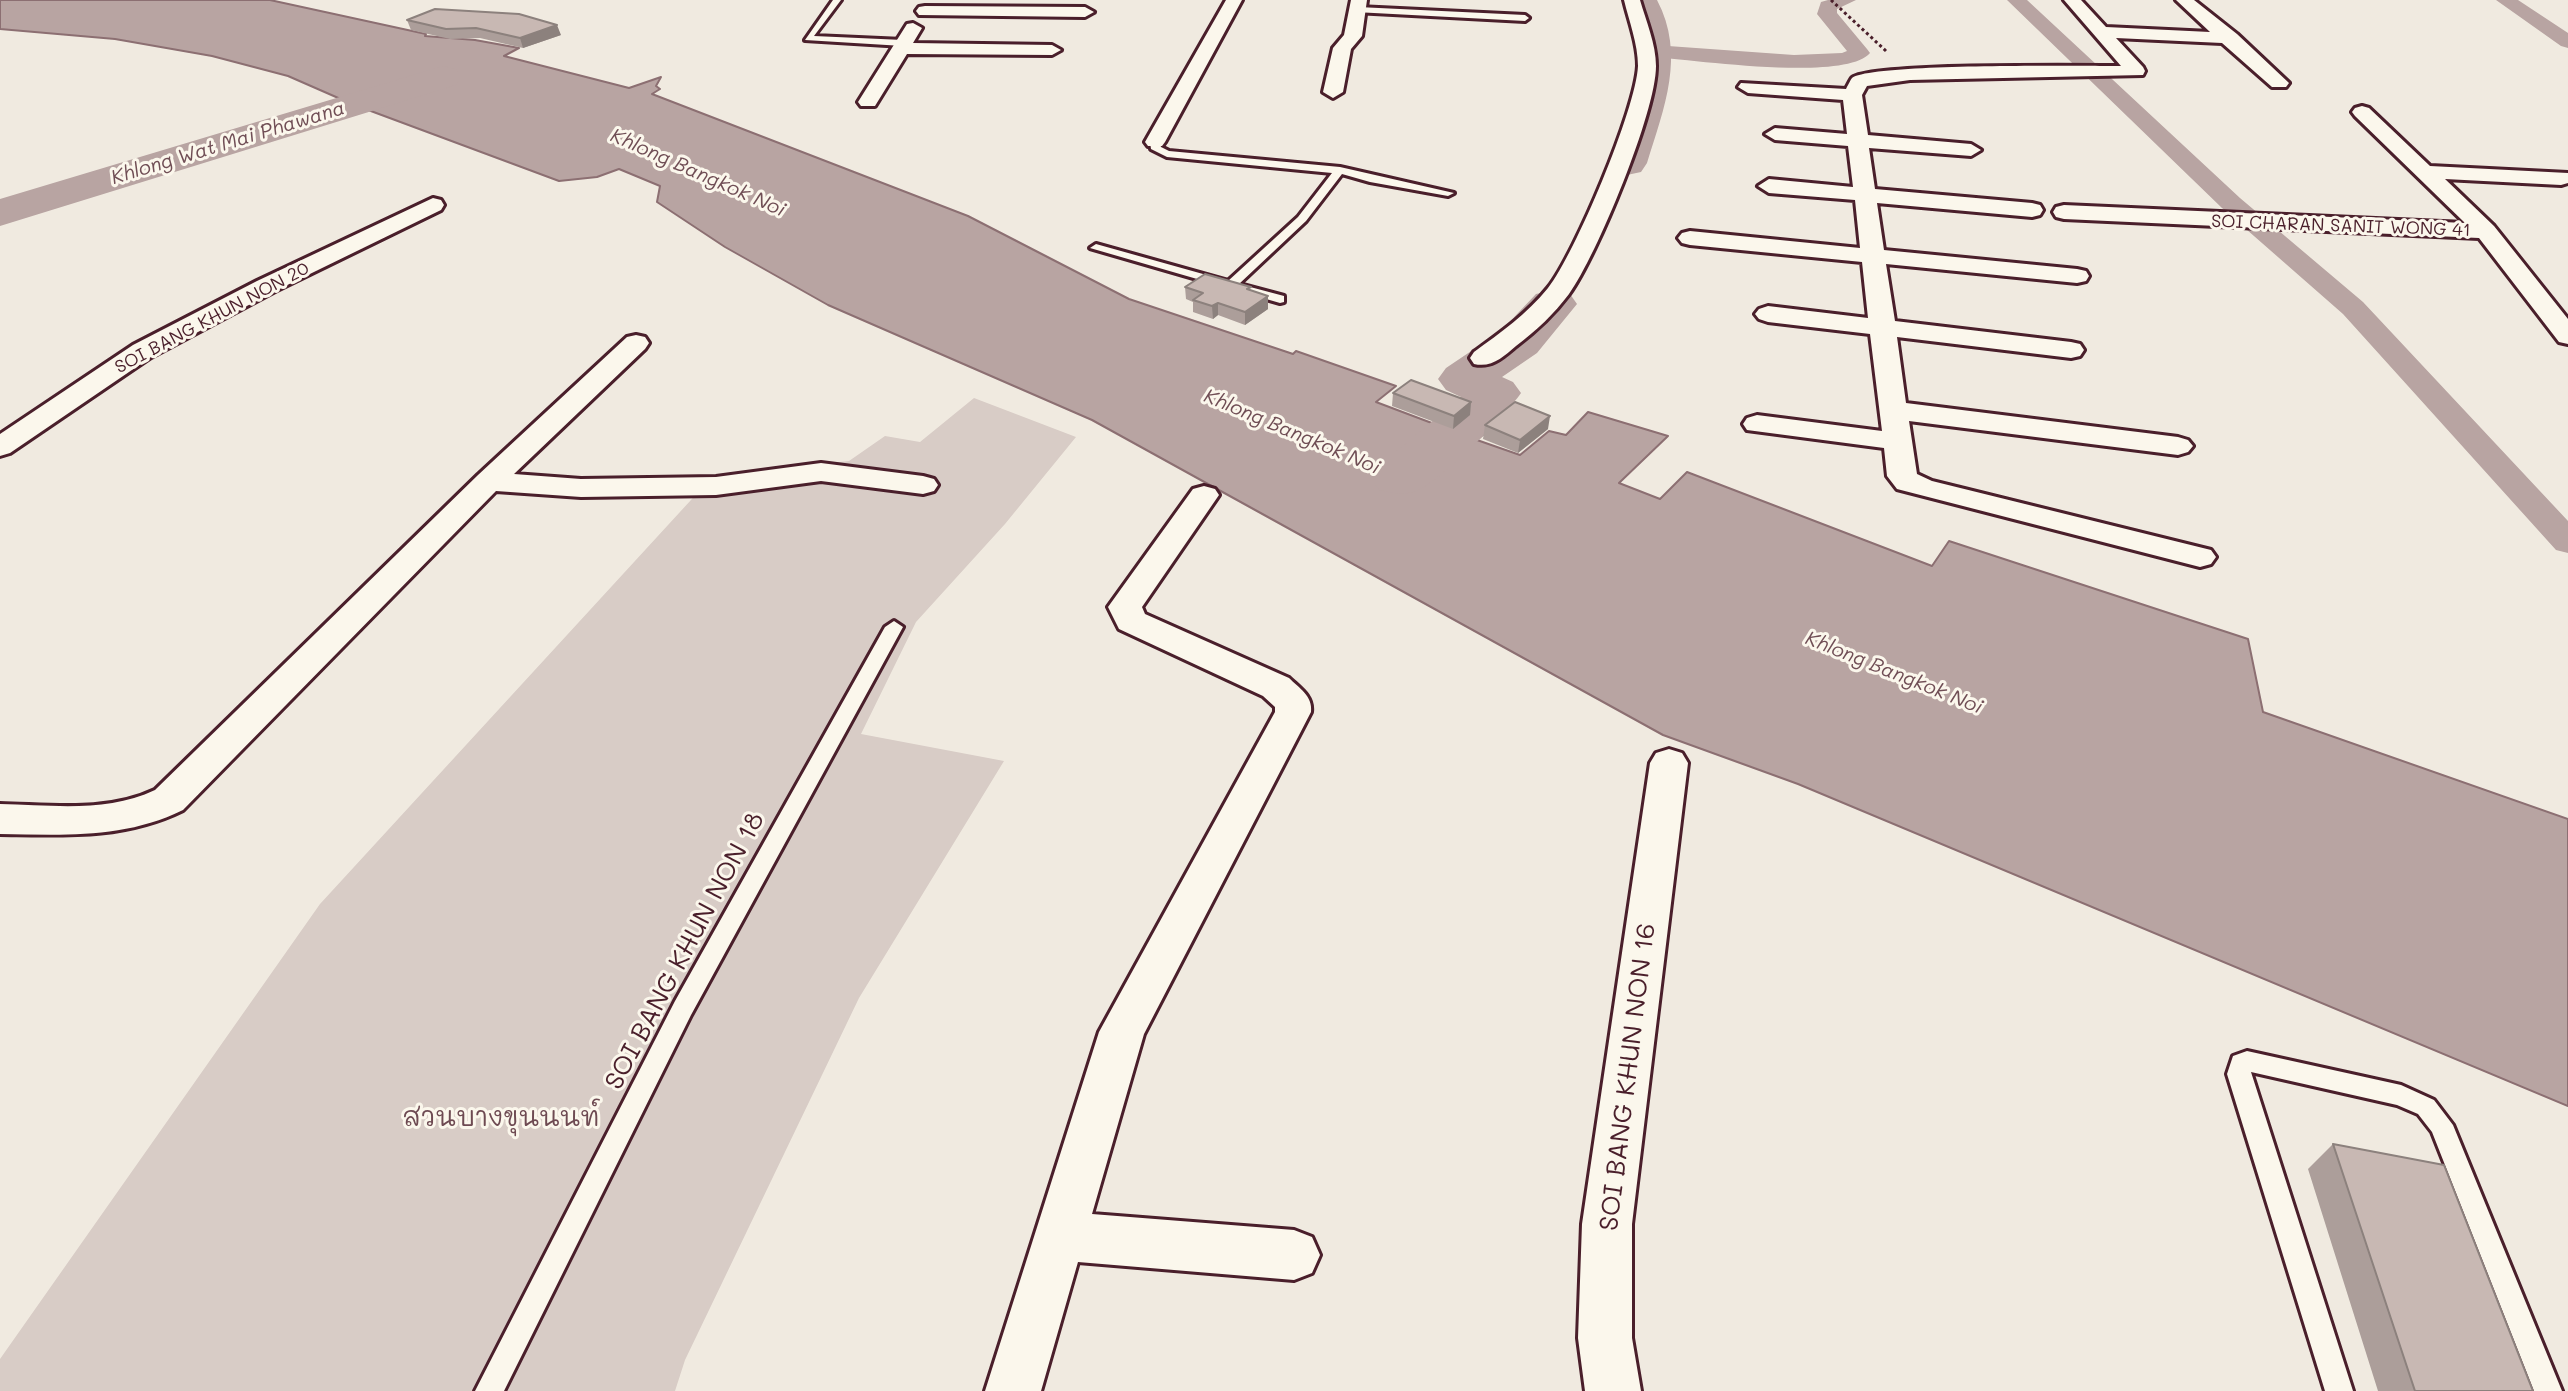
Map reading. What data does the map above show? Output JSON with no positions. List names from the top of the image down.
{
  "streets": {
    "street": ["SOI CHARAN SANIT WONG 41", "SOI BANG KHUN NON 20", "SOI BANG KHUN NON 16"],
    "lane": ["SOI BANG KHUN NON 18"]
  },
  "water": ["Khlong Wat Mai Phawana", "Khlong Bangkok Noi"],
  "parks": ["สวนบางขุนนนท์"]
}
